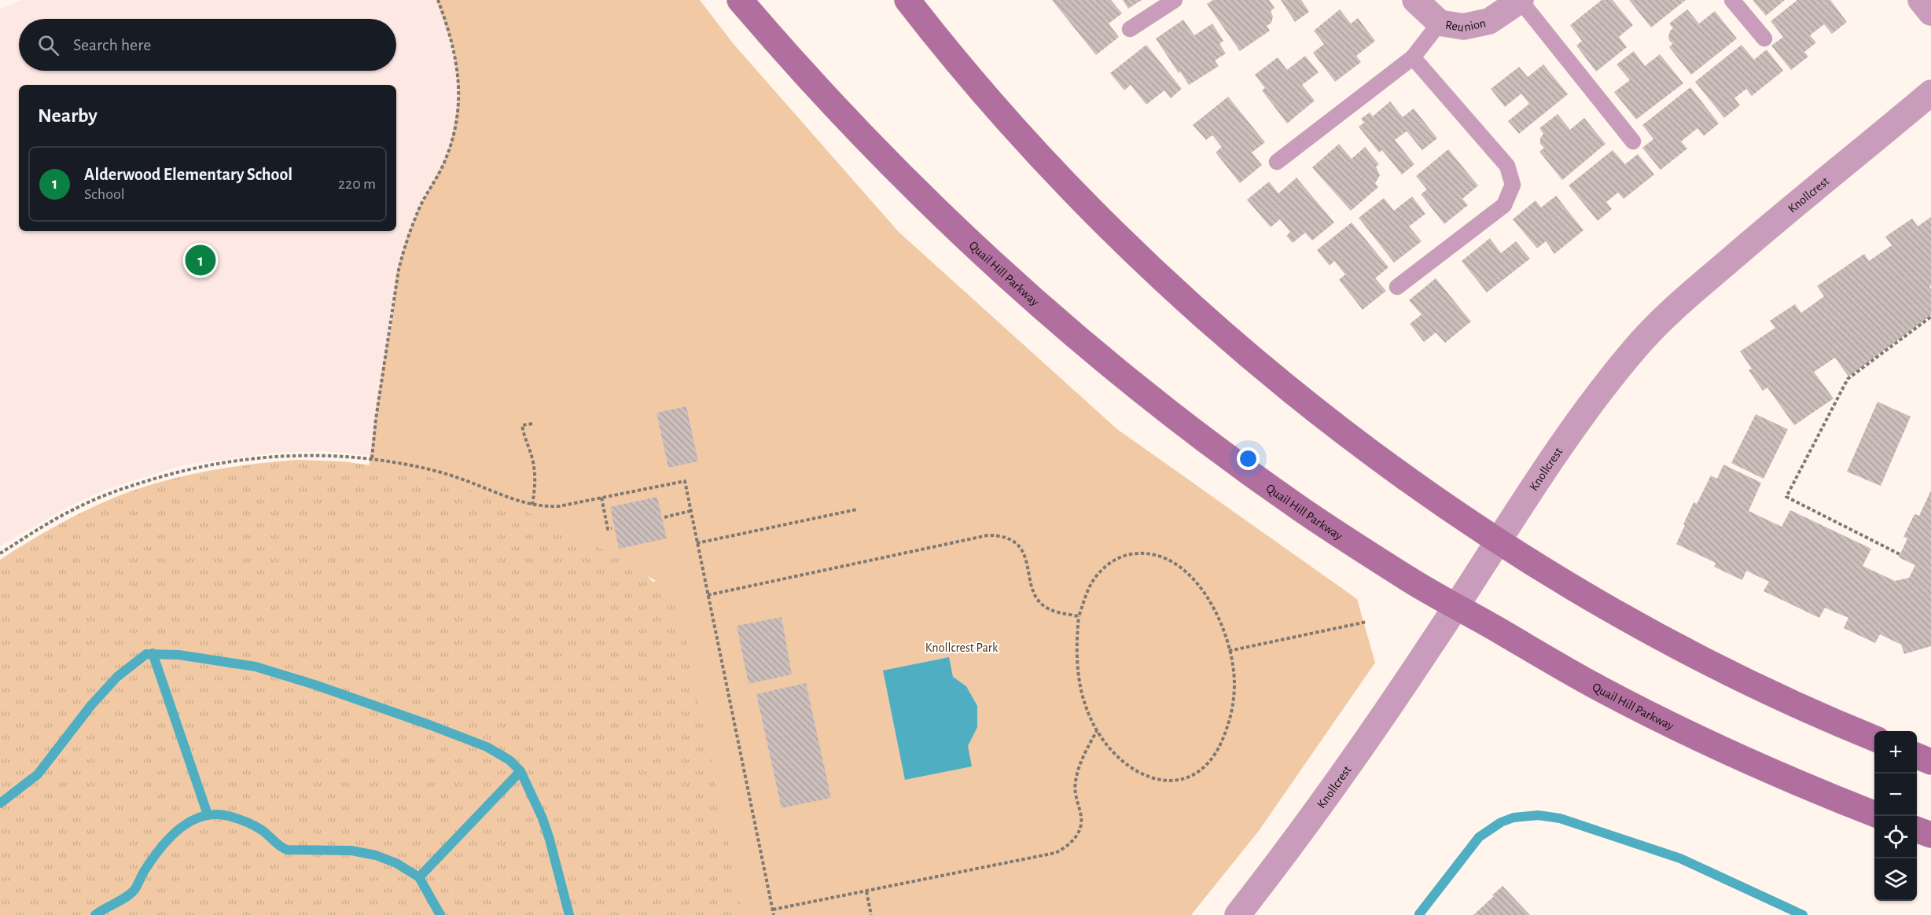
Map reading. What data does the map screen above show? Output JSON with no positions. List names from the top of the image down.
{
  "streets": {
    "main road": ["Quail Hill Parkway"],
    "street": ["Reunion", "Knollcrest"]
  },
  "crossings": [
    ["Knollcrest", "Quail Hill Parkway"]
  ],
  "parks": ["Knollcrest Park"],
  "page": {
    "search": "Search here",
    "heading": "Nearby",
    "list": [
      {
        "mark": "1",
        "name": "Alderwood Elementary School",
        "note": "School",
        "value": "220 m"
      }
    ],
    "pins": "1",
    "map_buttons": ["+", "−"]
  }
}
